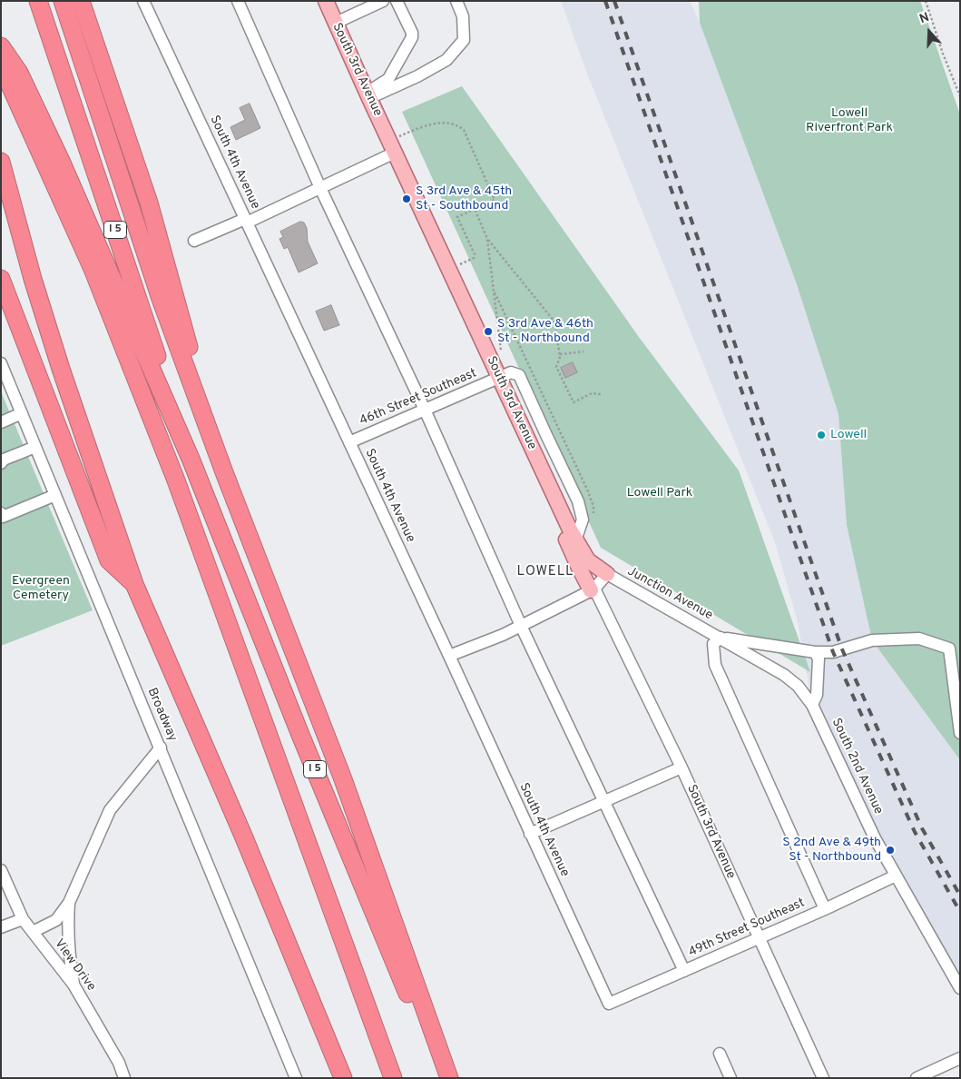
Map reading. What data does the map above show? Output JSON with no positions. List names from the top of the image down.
{
  "streets": {
    "highway": ["I 5"],
    "main road": ["South 3rd Avenue"],
    "street": [
      "South 4th Avenue",
      "46th Street Southeast",
      "Junction Avenue",
      "Broadway",
      "South 2nd Avenue",
      "49th Street Southeast",
      "View Drive"
    ]
  },
  "crossings": [
    ["South 3rd Avenue", "46th Street Southeast"],
    ["South 3rd Avenue", "Junction Avenue"],
    ["South 3rd Avenue", "49th Street Southeast"],
    ["South 4th Avenue", "46th Street Southeast"],
    ["South 4th Avenue", "49th Street Southeast"],
    ["Junction Avenue", "South 2nd Avenue"],
    ["South 2nd Avenue", "49th Street Southeast"]
  ],
  "districts": ["LOWELL"],
  "parks": ["Lowell Riverfront Park", "Lowell Park", "Evergreen Cemetery"],
  "places": [
    "S 3rd Ave & 45th St - Southbound",
    "S 3rd Ave & 46th St - Northbound",
    "Lowell",
    "S 2nd Ave & 49th St - Northbound"
  ],
  "north": "top"
}
